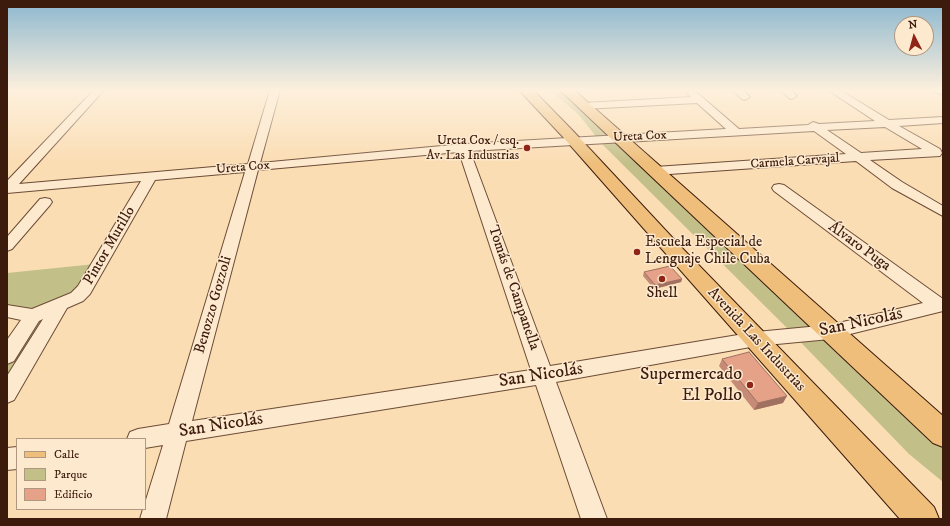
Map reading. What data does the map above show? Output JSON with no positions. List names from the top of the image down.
{
  "streets": {
    "main road": ["Avenida Las Industrias"],
    "street": [
      "Ureta Cox",
      "Carmela Carvajal",
      "Pintor Murillo",
      "Álvaro Puga",
      "Tomás de Campanella",
      "Benozzo Gozzoli",
      "San Nicolás"
    ]
  },
  "crossings": [
    ["Ureta Cox", "Pintor Murillo"],
    ["Ureta Cox", "Tomás de Campanella"],
    ["Ureta Cox", "Benozzo Gozzoli"],
    ["Ureta Cox", "Avenida Las Industrias"],
    ["Álvaro Puga", "San Nicolás"],
    ["Tomás de Campanella", "San Nicolás"],
    ["Benozzo Gozzoli", "San Nicolás"],
    ["San Nicolás", "Avenida Las Industrias"]
  ],
  "places": [
    "Ureta Cox / esq. Av. Las Industrias",
    "Escuela Especial de Lenguaje Chile Cuba",
    "Shell",
    "Supermercado El Pollo"
  ],
  "legend": ["Calle", "Parque", "Edificio"],
  "north": "top"
}
